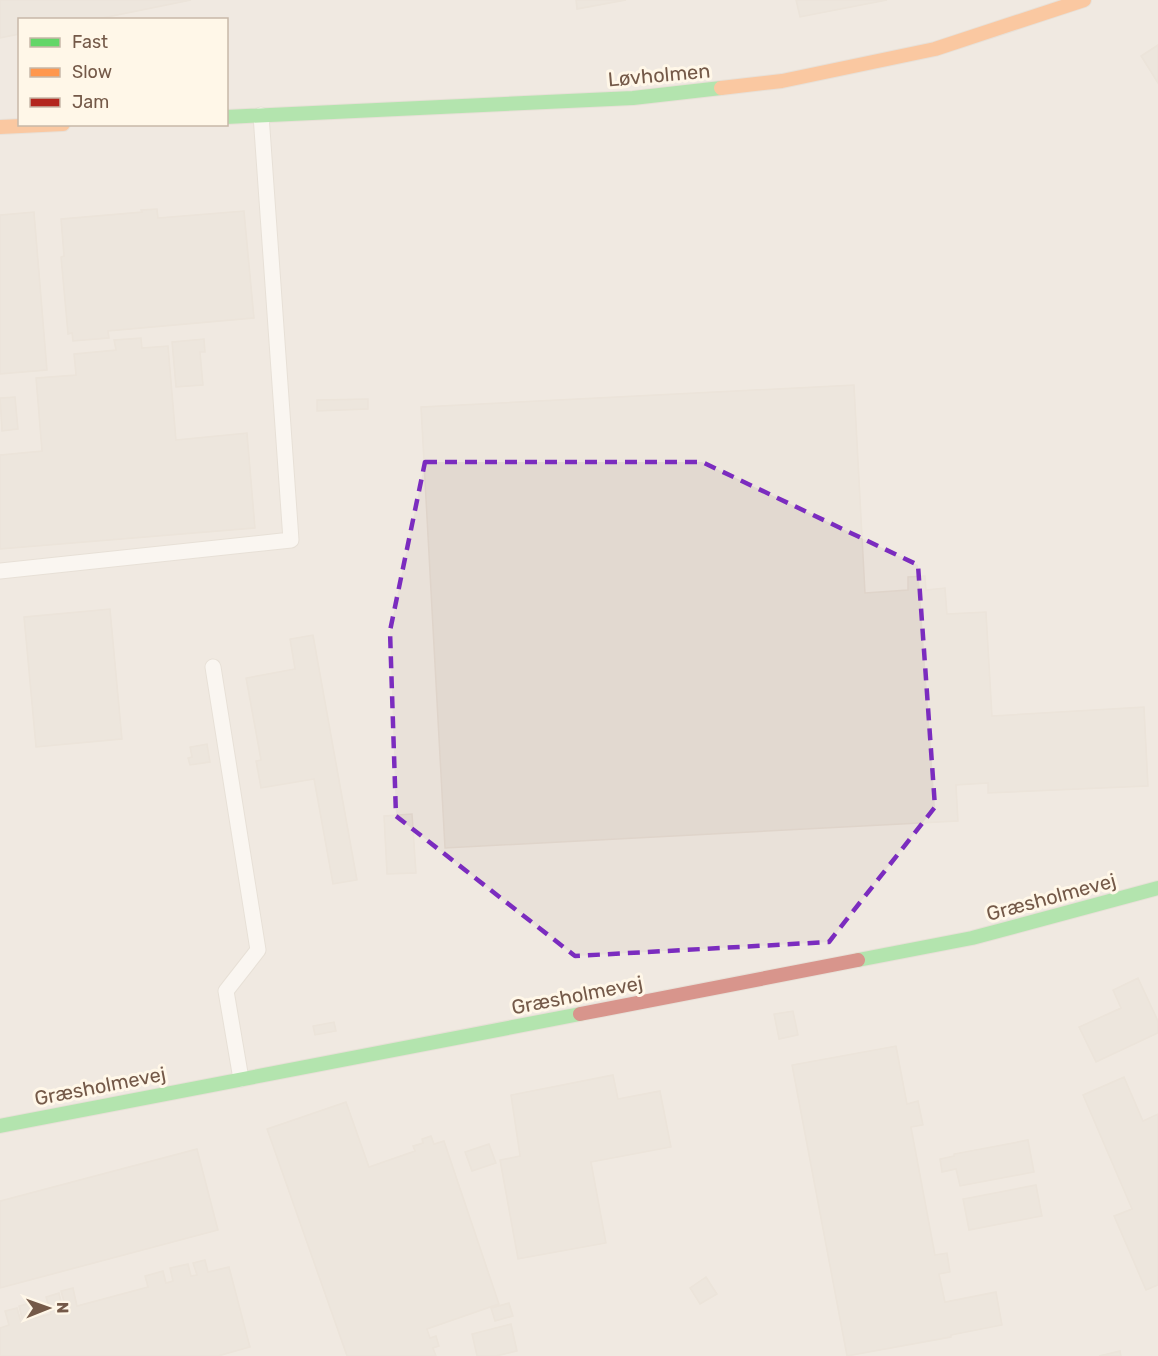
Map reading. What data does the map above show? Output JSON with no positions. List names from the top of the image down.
{
  "streets": {
    "street": ["Løvholmen", "Græsholmevej"]
  },
  "legend": ["Fast", "Slow", "Jam"],
  "north": "right"
}
